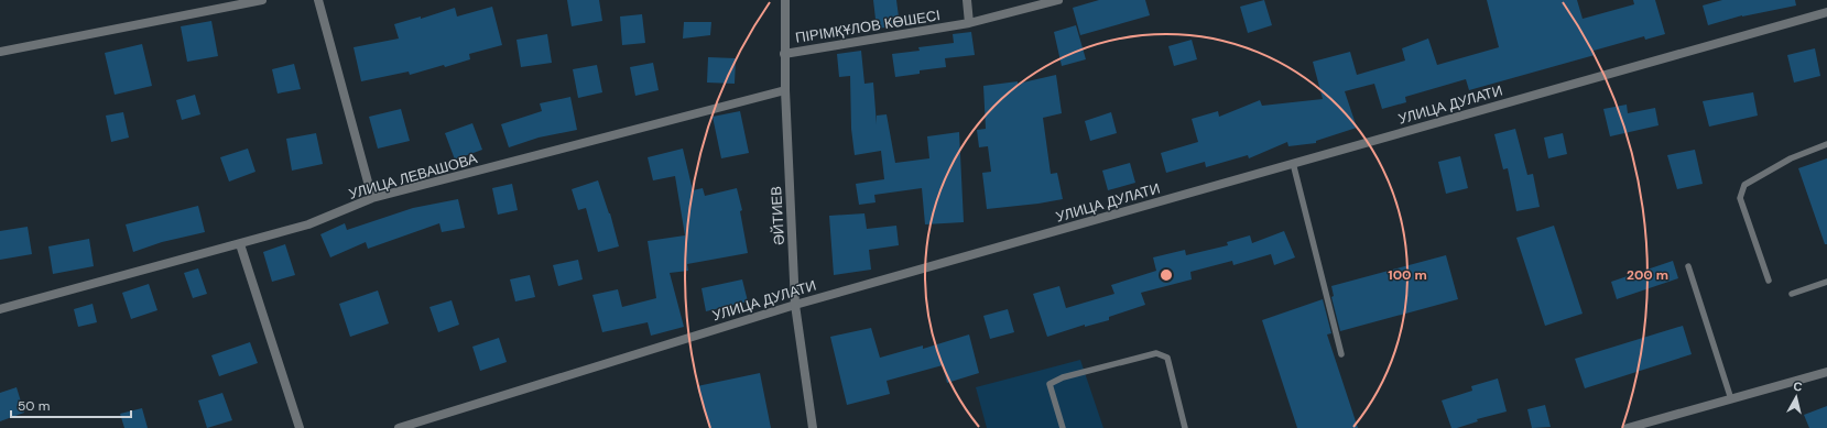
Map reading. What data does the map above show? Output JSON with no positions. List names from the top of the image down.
{
  "streets": {
    "street": [
      "ПІРІМҚҰЛОВ КӨШЕСІ",
      "УЛИЦА ДУЛАТИ",
      "УЛИЦА ЛЕВАШОВА",
      "ӘЙТИЕВ"
    ]
  },
  "crossings": [
    ["ПІРІМҚҰЛОВ КӨШЕСІ", "ӘЙТИЕВ"],
    ["УЛИЦА ДУЛАТИ", "ӘЙТИЕВ"],
    ["УЛИЦА ЛЕВАШОВА", "ӘЙТИЕВ"]
  ],
  "scale_bar": "50 m",
  "north": "top",
  "rings": ["100 m", "200 m"]
}
